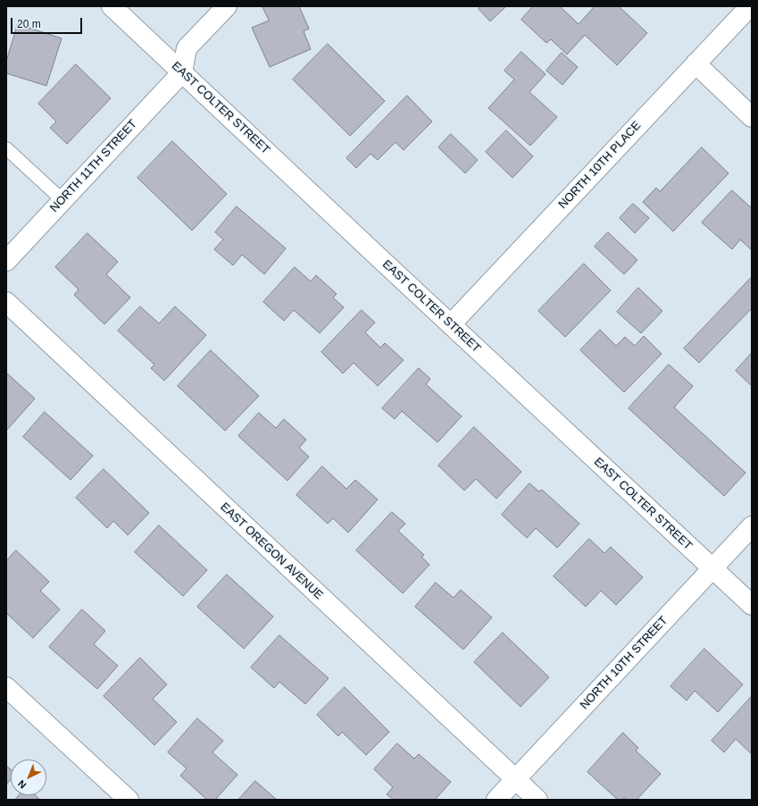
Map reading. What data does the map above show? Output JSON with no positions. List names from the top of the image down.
{
  "streets": {
    "street": [
      "EAST COLTER STREET",
      "NORTH 10TH PLACE",
      "NORTH 11TH STREET",
      "EAST OREGON AVENUE",
      "NORTH 10TH STREET"
    ]
  },
  "crossings": [
    ["EAST COLTER STREET", "NORTH 10TH PLACE"],
    ["EAST COLTER STREET", "NORTH 11TH STREET"],
    ["EAST COLTER STREET", "NORTH 10TH STREET"],
    ["EAST OREGON AVENUE", "NORTH 10TH STREET"]
  ],
  "scale_bar": "20 m",
  "north": "bottom left"
}
